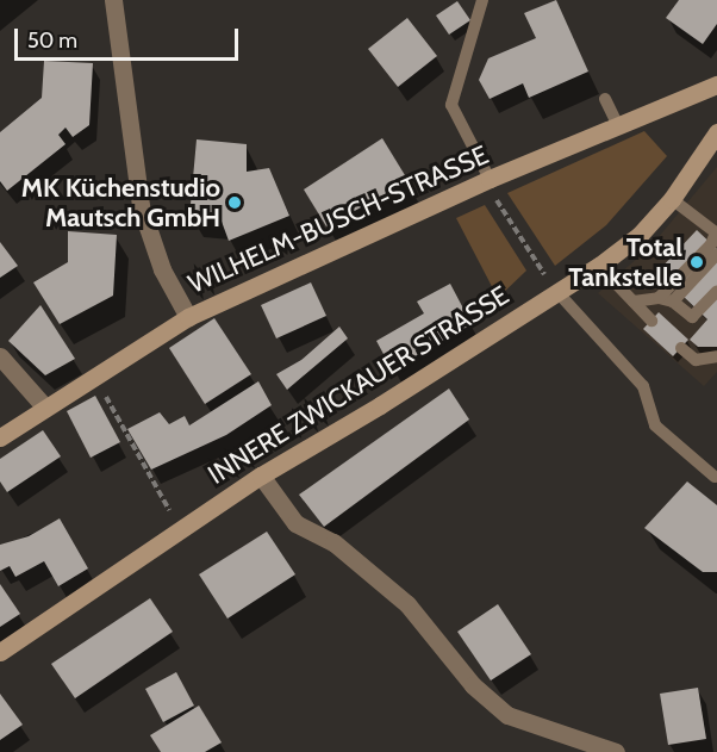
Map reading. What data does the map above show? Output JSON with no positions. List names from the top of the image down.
{
  "streets": {
    "main road": ["WILHELM-BUSCH-STRASSE", "INNERE ZWICKAUER STRASSE"]
  },
  "places": ["MK Küchenstudio Mautsch GmbH", "Total Tankstelle"],
  "scale_bar": "50 m"
}
